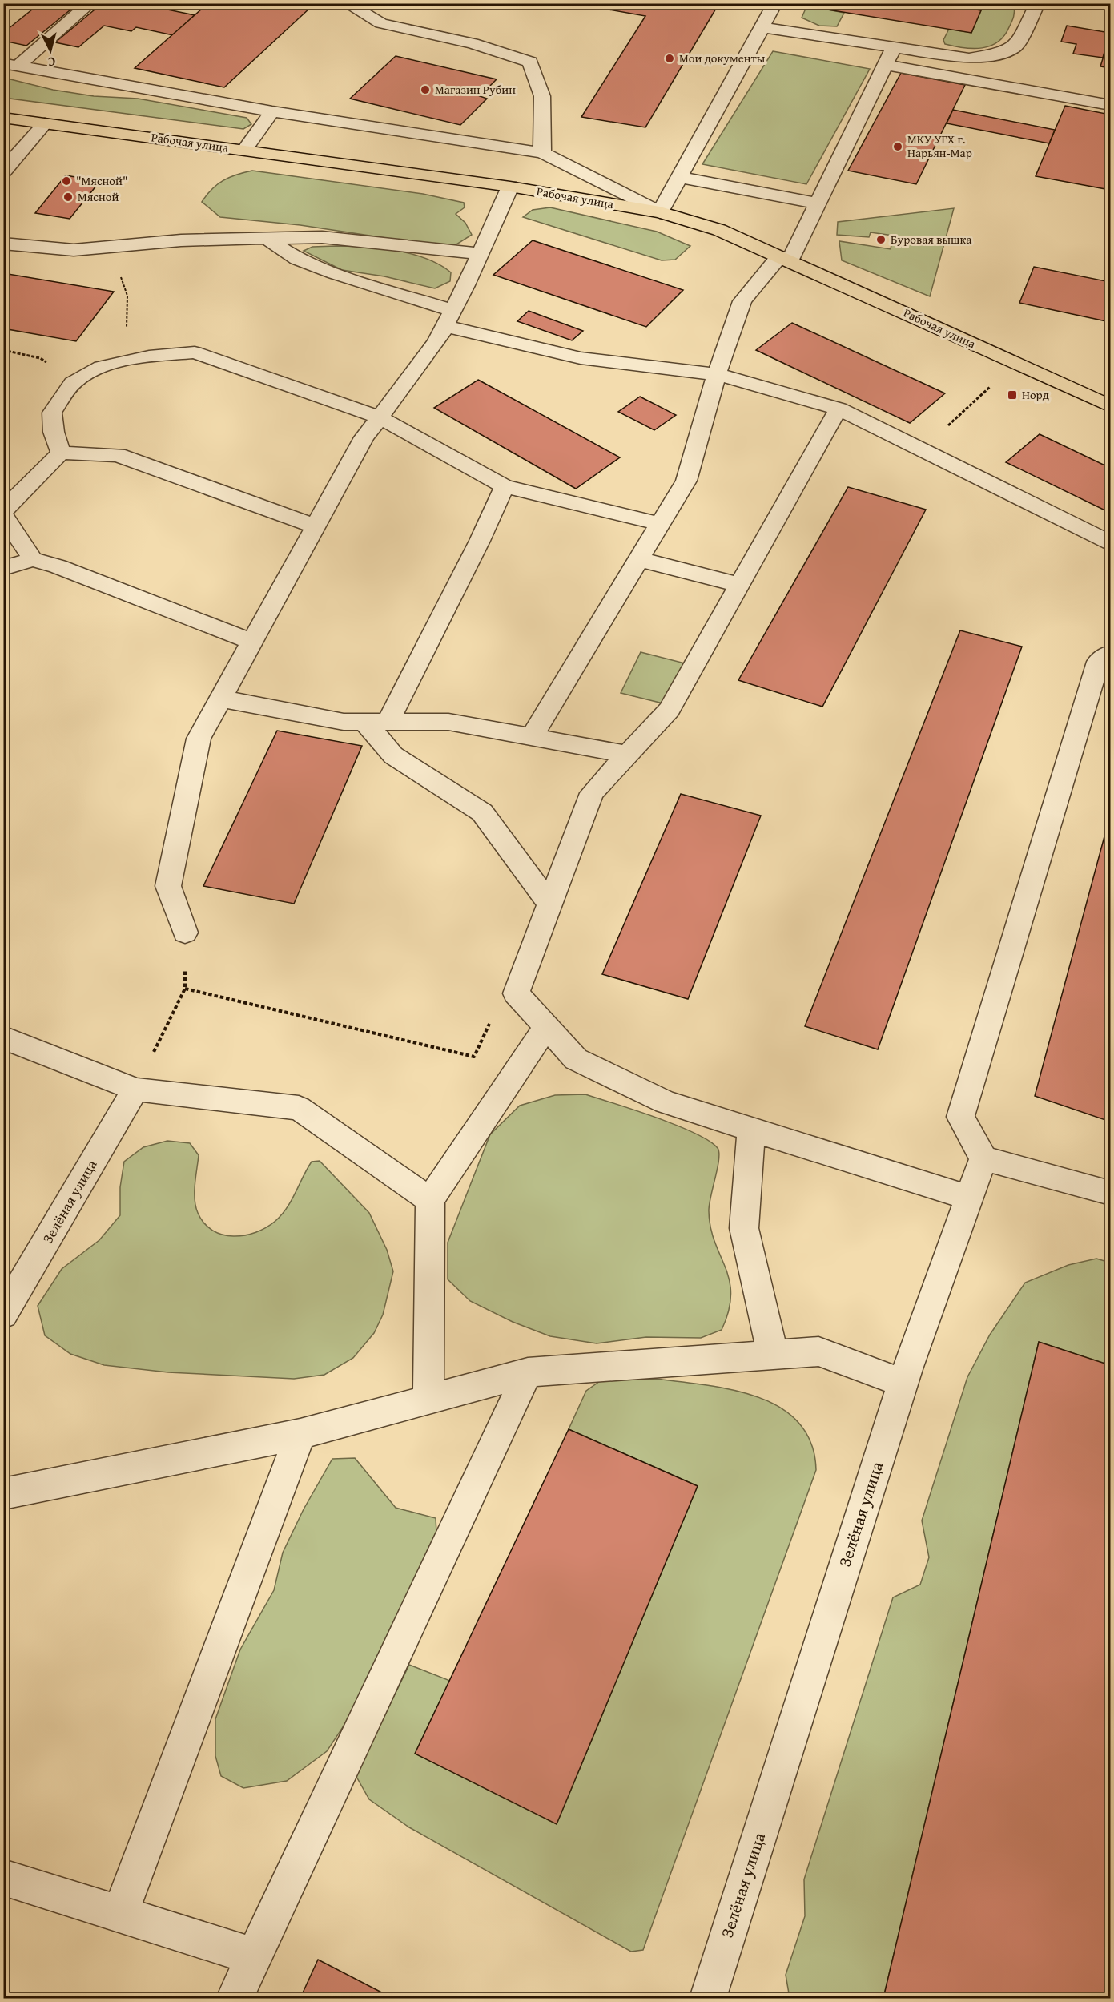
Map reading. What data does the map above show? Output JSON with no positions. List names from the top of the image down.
{
  "streets": {
    "main road": ["Рабочая улица"],
    "street": ["Зелёная улица"]
  },
  "places": {
    "other": [
      "Мои документы",
      "Магазин Рубин",
      "МКУ УГХ г. Нарьян-Мар",
      "\"Мясной\"",
      "Мясной",
      "Буровая вышка"
    ],
    "transit": ["Норд"]
  },
  "north": "bottom"
}
